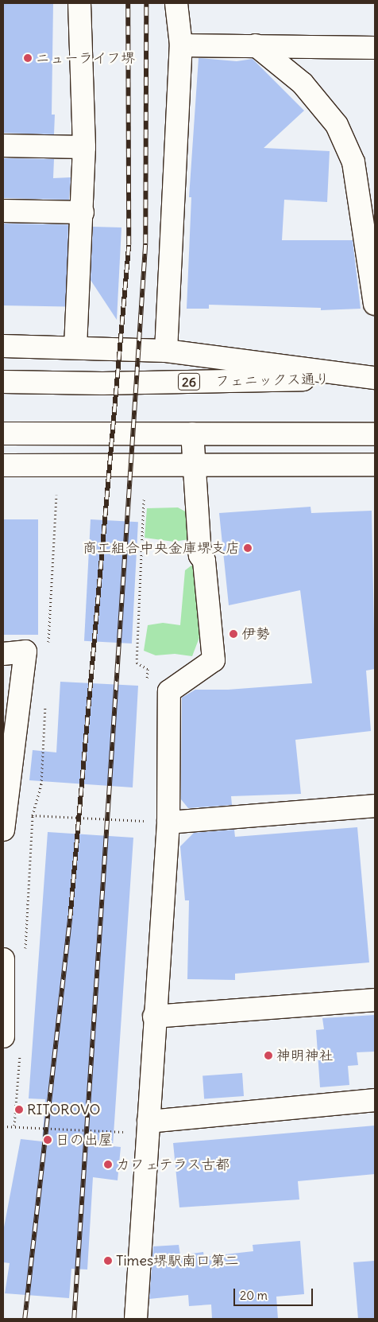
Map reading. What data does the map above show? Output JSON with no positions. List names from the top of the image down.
{
  "streets": {
    "main road": ["フェニックス通り", "26"]
  },
  "crossings": [
    ["フェニックス通り", "26"]
  ],
  "places": [
    "ニューライフ堺",
    "商工組合中央金庫堺支店",
    "伊勢",
    "神明神社",
    "RITOROVO",
    "日の出屋",
    "カフェテラス古都",
    "Times堺駅南口第二"
  ],
  "scale_bar": "20 m"
}
